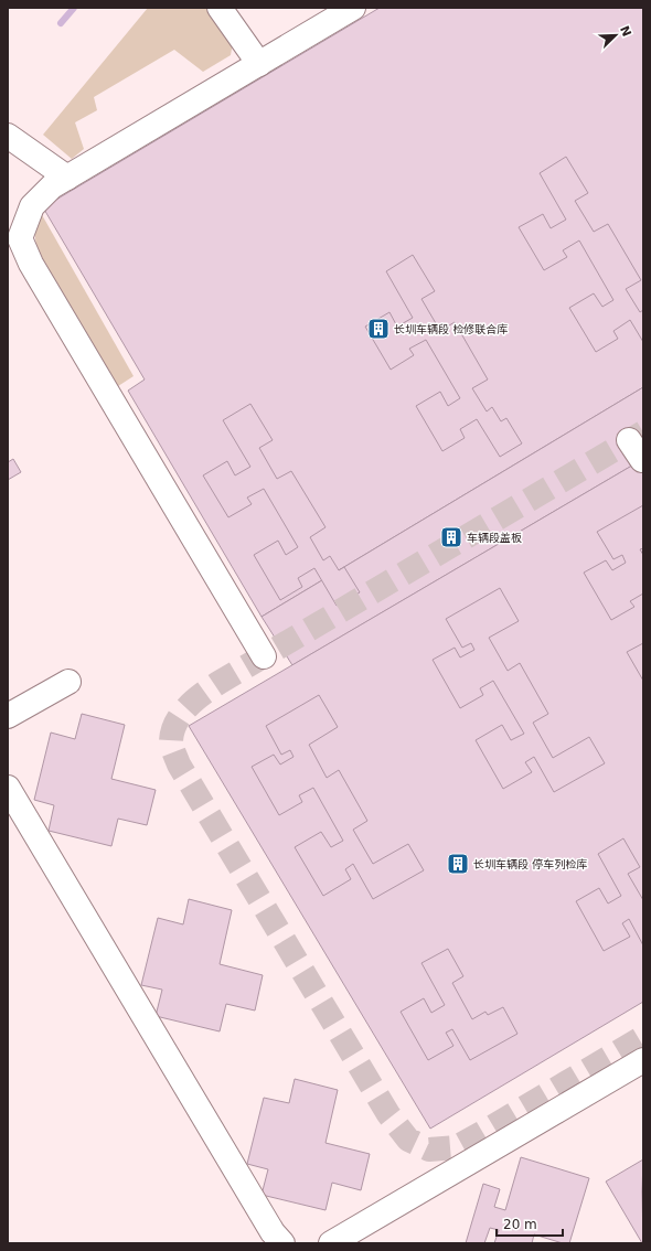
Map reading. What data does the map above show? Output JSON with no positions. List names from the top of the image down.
{
  "places": {
    "building": ["长圳车辆段 检修联合库", "车辆段盖板", "长圳车辆段 停车列检库"]
  },
  "scale_bar": "20 m",
  "north": "top right"
}
